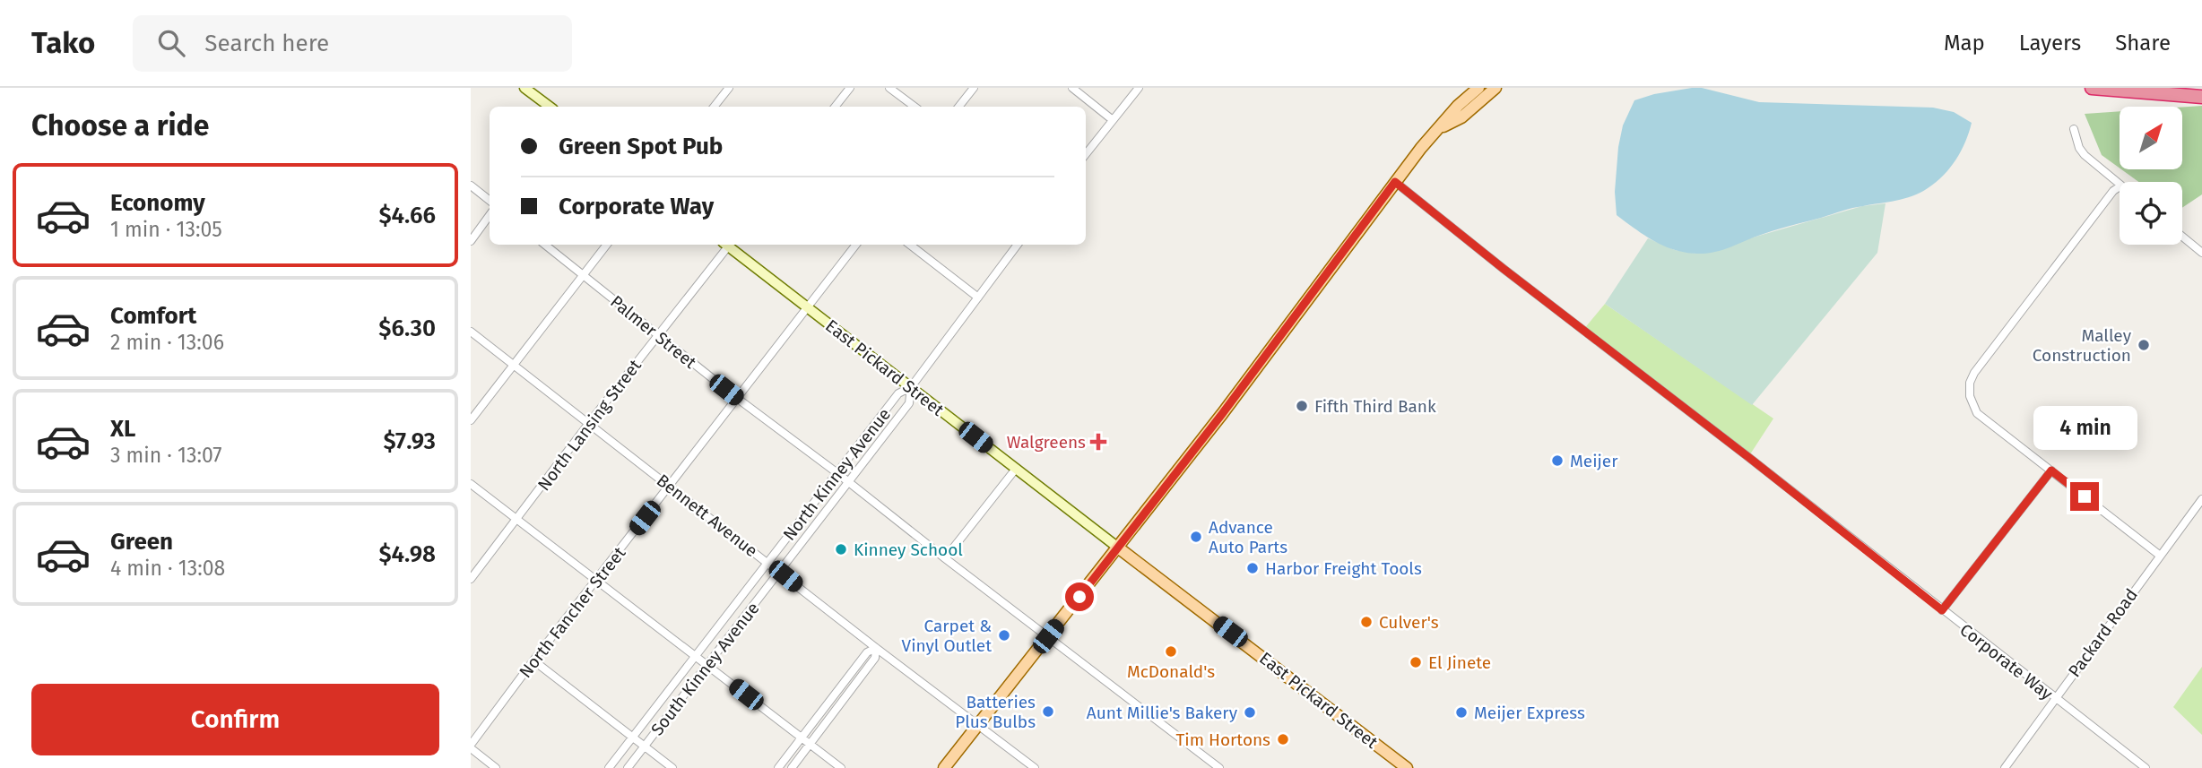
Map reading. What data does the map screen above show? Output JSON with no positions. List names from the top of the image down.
{
  "streets": {
    "main road": ["East Pickard Street"],
    "street": [
      "Palmer Street",
      "North Lansing Street",
      "North Kinney Avenue",
      "Bennett Avenue",
      "North Fancher Street",
      "Packard Road",
      "Corporate Way",
      "South Kinney Avenue"
    ]
  },
  "crossings": [
    ["Palmer Street", "North Lansing Street"],
    ["Palmer Street", "North Kinney Avenue"],
    ["Palmer Street", "North Fancher Street"],
    ["Palmer Street", "South Kinney Avenue"],
    ["East Pickard Street", "North Kinney Avenue"],
    ["East Pickard Street", "North Fancher Street"],
    ["East Pickard Street", "South Kinney Avenue"],
    ["North Lansing Street", "Bennett Avenue"],
    ["North Kinney Avenue", "Bennett Avenue"],
    ["North Kinney Avenue", "South Kinney Avenue"],
    ["Bennett Avenue", "North Fancher Street"],
    ["Bennett Avenue", "South Kinney Avenue"],
    ["Packard Road", "Corporate Way"]
  ],
  "places": {
    "other": [
      "Malley Construction",
      "Fifth Third Bank",
      "Meijer",
      "Advance Auto Parts",
      "Kinney School",
      "Harbor Freight Tools",
      "Culver's",
      "Carpet & Vinyl Outlet",
      "McDonald's",
      "El Jinete",
      "Batteries Plus Bulbs",
      "Aunt Millie's Bakery",
      "Meijer Express",
      "Tim Hortons"
    ],
    "health": ["Walgreens"]
  },
  "north": "top right",
  "page": {
    "header": "Tako",
    "search": "Search here",
    "nav": ["Map", "Layers", "Share"],
    "heading": "Choose a ride",
    "banner": ["Green Spot Pub", "Corporate Way"],
    "list": [
      {
        "name": "Economy",
        "note": "1 min · 13:05",
        "value": "$4.66"
      },
      {
        "name": "Comfort",
        "note": "2 min · 13:06",
        "value": "$6.30"
      },
      {
        "name": "XL",
        "note": "3 min · 13:07",
        "value": "$7.93"
      },
      {
        "name": "Green",
        "note": "4 min · 13:08",
        "value": "$4.98"
      }
    ],
    "bubble": "4 min",
    "buttons": "Confirm"
  }
}
